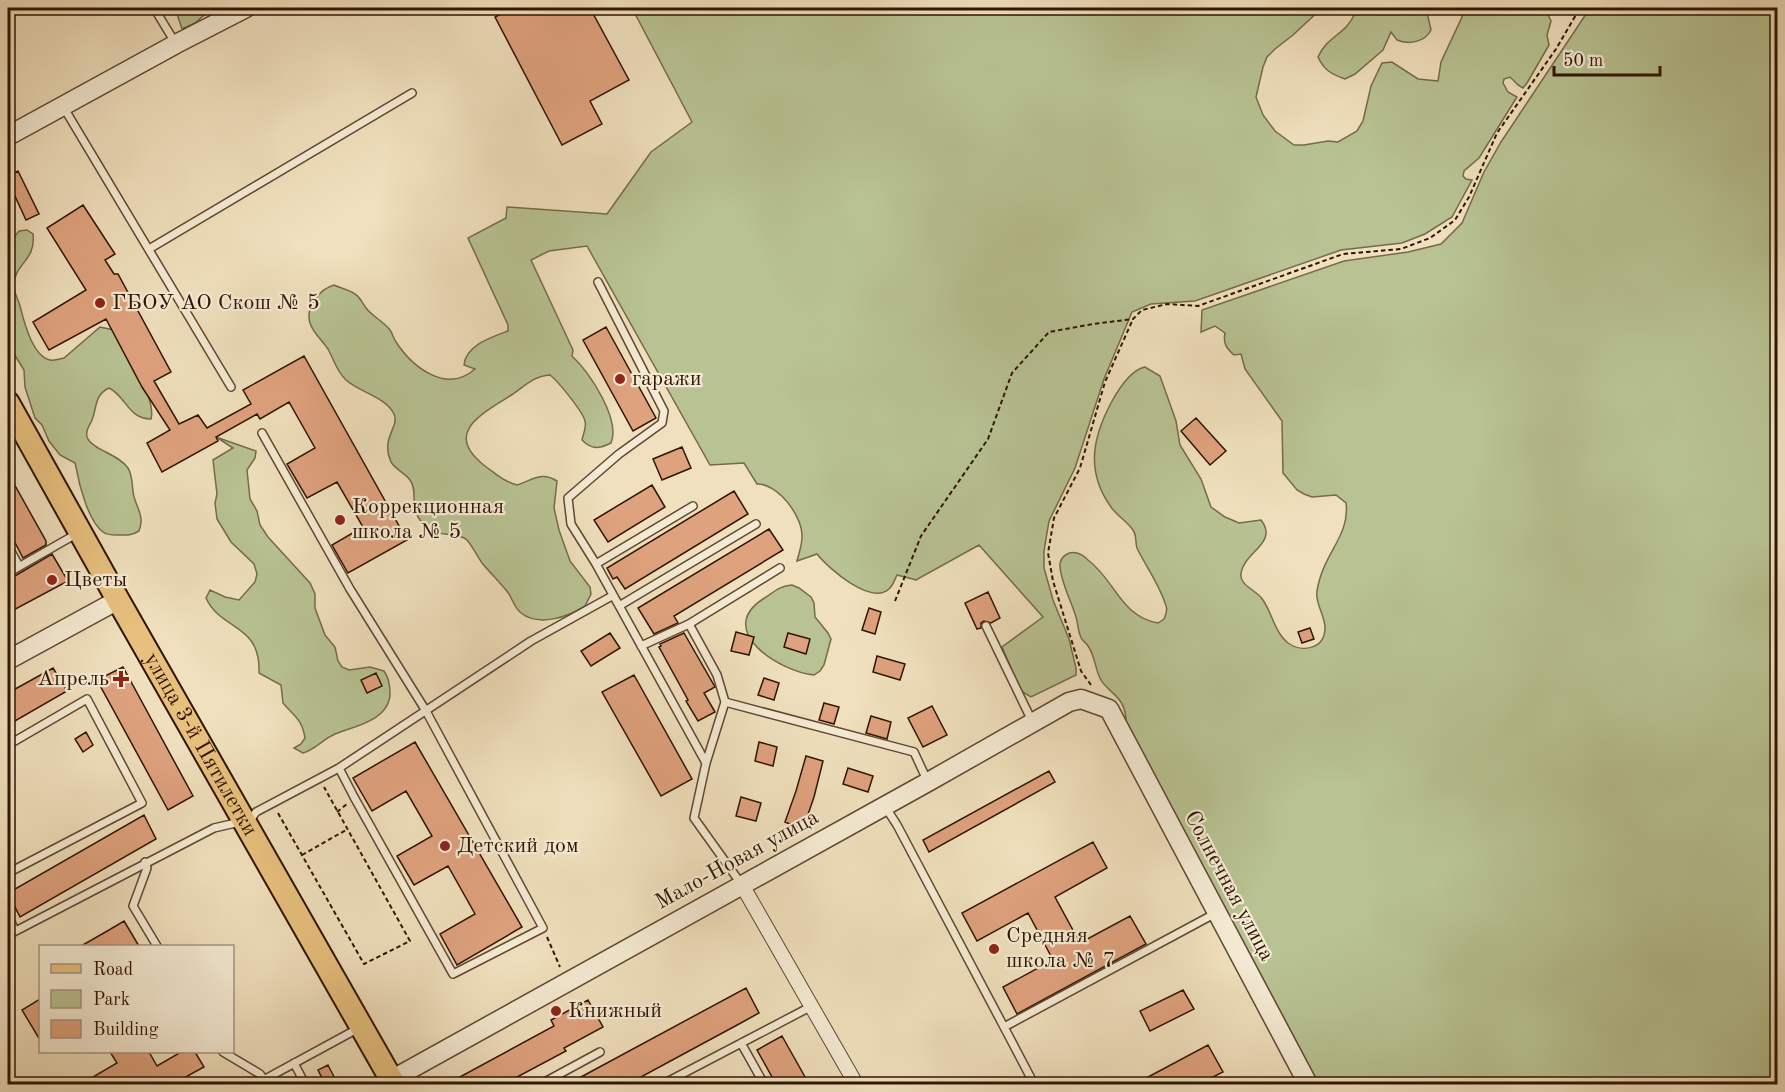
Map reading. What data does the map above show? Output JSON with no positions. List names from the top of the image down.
{
  "streets": {
    "main road": ["улица 3-й Пятилетки"],
    "street": ["Мало-Новая улица", "Солнечная улица"]
  },
  "crossings": [
    ["улица 3-й Пятилетки", "Мало-Новая улица"],
    ["Мало-Новая улица", "Солнечная улица"]
  ],
  "places": {
    "other": [
      "ГБОУ АО Скош № 5",
      "гаражи",
      "Коррекционная школа № 5",
      "Цветы",
      "Детский дом",
      "Средняя школа № 7",
      "Книжный"
    ],
    "health": ["Апрель"]
  },
  "legend": ["Road", "Park", "Building"],
  "scale_bar": "50 m"
}
